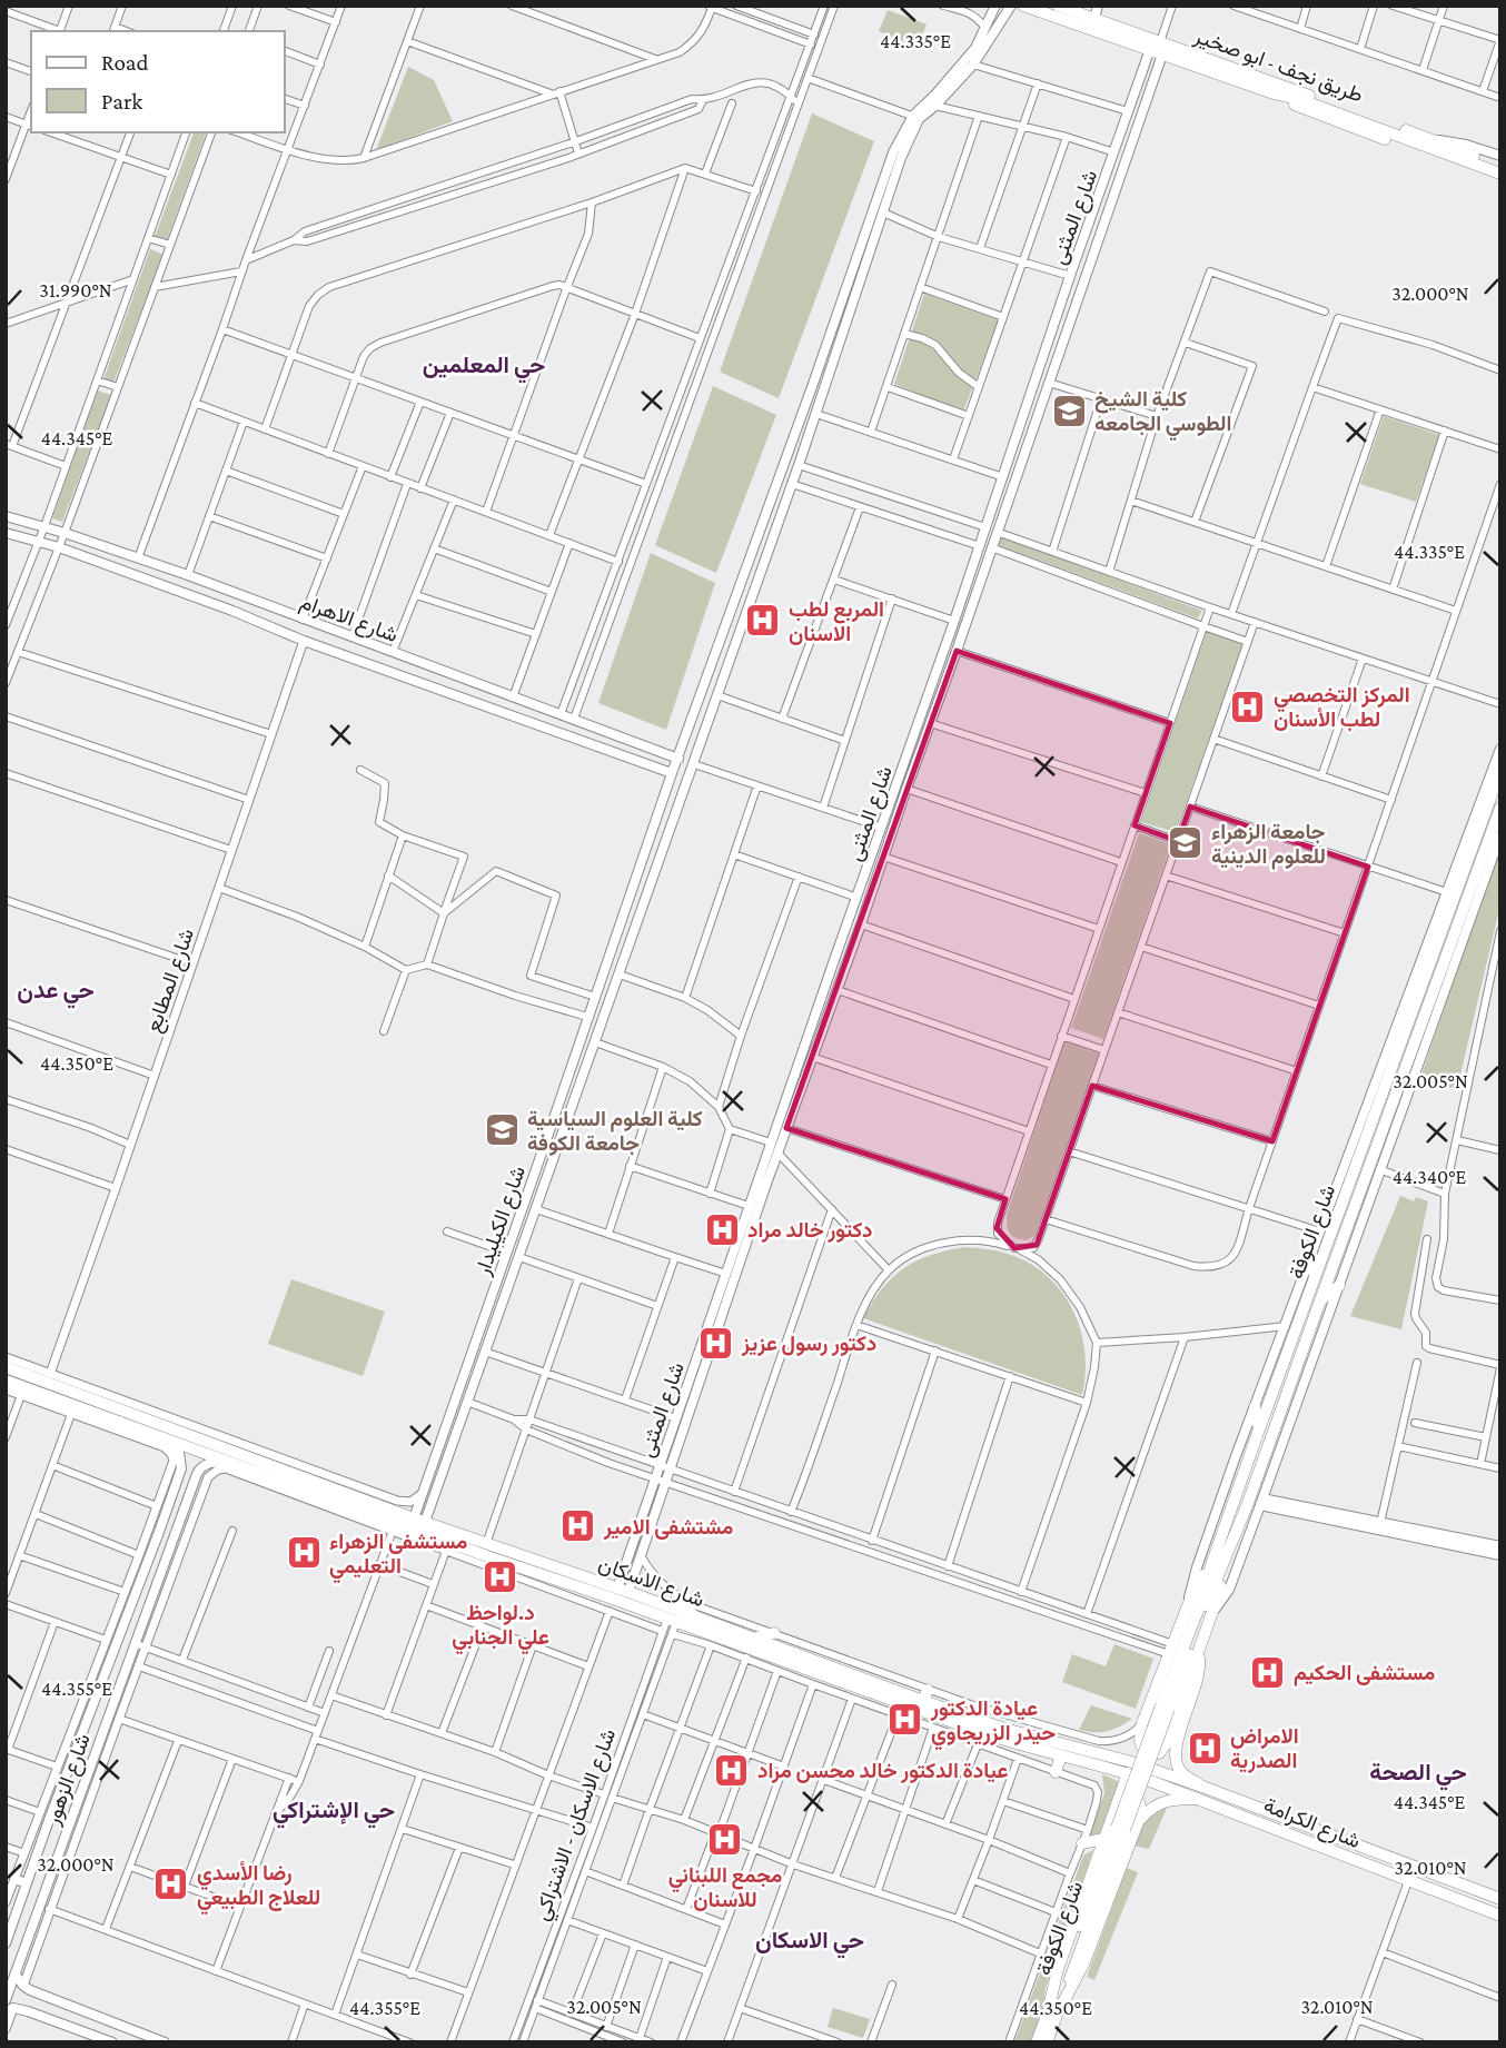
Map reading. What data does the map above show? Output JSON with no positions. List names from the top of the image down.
{
  "streets": {
    "main road": [
      "طريق نجف - ابو صخير",
      "شارع المثنى",
      "شارع الاهرام",
      "شارع الكيليدار",
      "شارع الكوفة",
      "شارع الاسكان",
      "شارع الزهور",
      "شارع الكرامة"
    ],
    "street": ["شارع المطابع", "شارع الاسكان - الاشتراكي"]
  },
  "crossings": [
    ["طريق نجف - ابو صخير", "شارع المثنى"],
    ["شارع المثنى", "شارع الاسكان"],
    ["شارع الاهرام", "شارع المطابع"],
    ["شارع الاهرام", "شارع الكيليدار"],
    ["شارع الكيليدار", "شارع الاسكان"],
    ["شارع الاسكان", "شارع الزهور"],
    ["شارع الاسكان", "شارع الكرامة"],
    ["شارع الاسكان", "شارع الاسكان - الاشتراكي"]
  ],
  "districts": [
    "حي المعلمین",
    "حي عدن",
    "حي الصحة",
    "حي الإشتراكي",
    "حي الاسكان"
  ],
  "places": {
    "school or university": ["كلية الشيخ الطوسي الجامعه", "جامعة الزهراء للعلوم الدينية", "كلية العلوم السياسية جامعة الكوفة"],
    "hospital": [
      "المربع لطب الاسنان",
      "المركز التخصصي لطب الأسنان",
      "دكتور خالد مراد",
      "دكتور رسول عزيز",
      "مشتشفى الامير",
      "مستشفى الزهراء التعليمي",
      "د.لواحظ علي الجنابي",
      "مستشفى الحكيم",
      "عيادة الدكتور حيدر الزريجاوي",
      "الامراض الصدرية",
      "عيادة الدكتور خالد محسن مراد",
      "مجمع اللبناني للاسنان",
      "رضا الأسدي للعلاج الطبيعي"
    ]
  },
  "legend": ["Road", "Park"],
  "coordinates": [
    "44.335°E",
    "31.990°N",
    "32.000°N",
    "44.345°E",
    "44.350°E",
    "32.005°N",
    "44.340°E",
    "44.355°E",
    "32.010°N"
  ]
}
